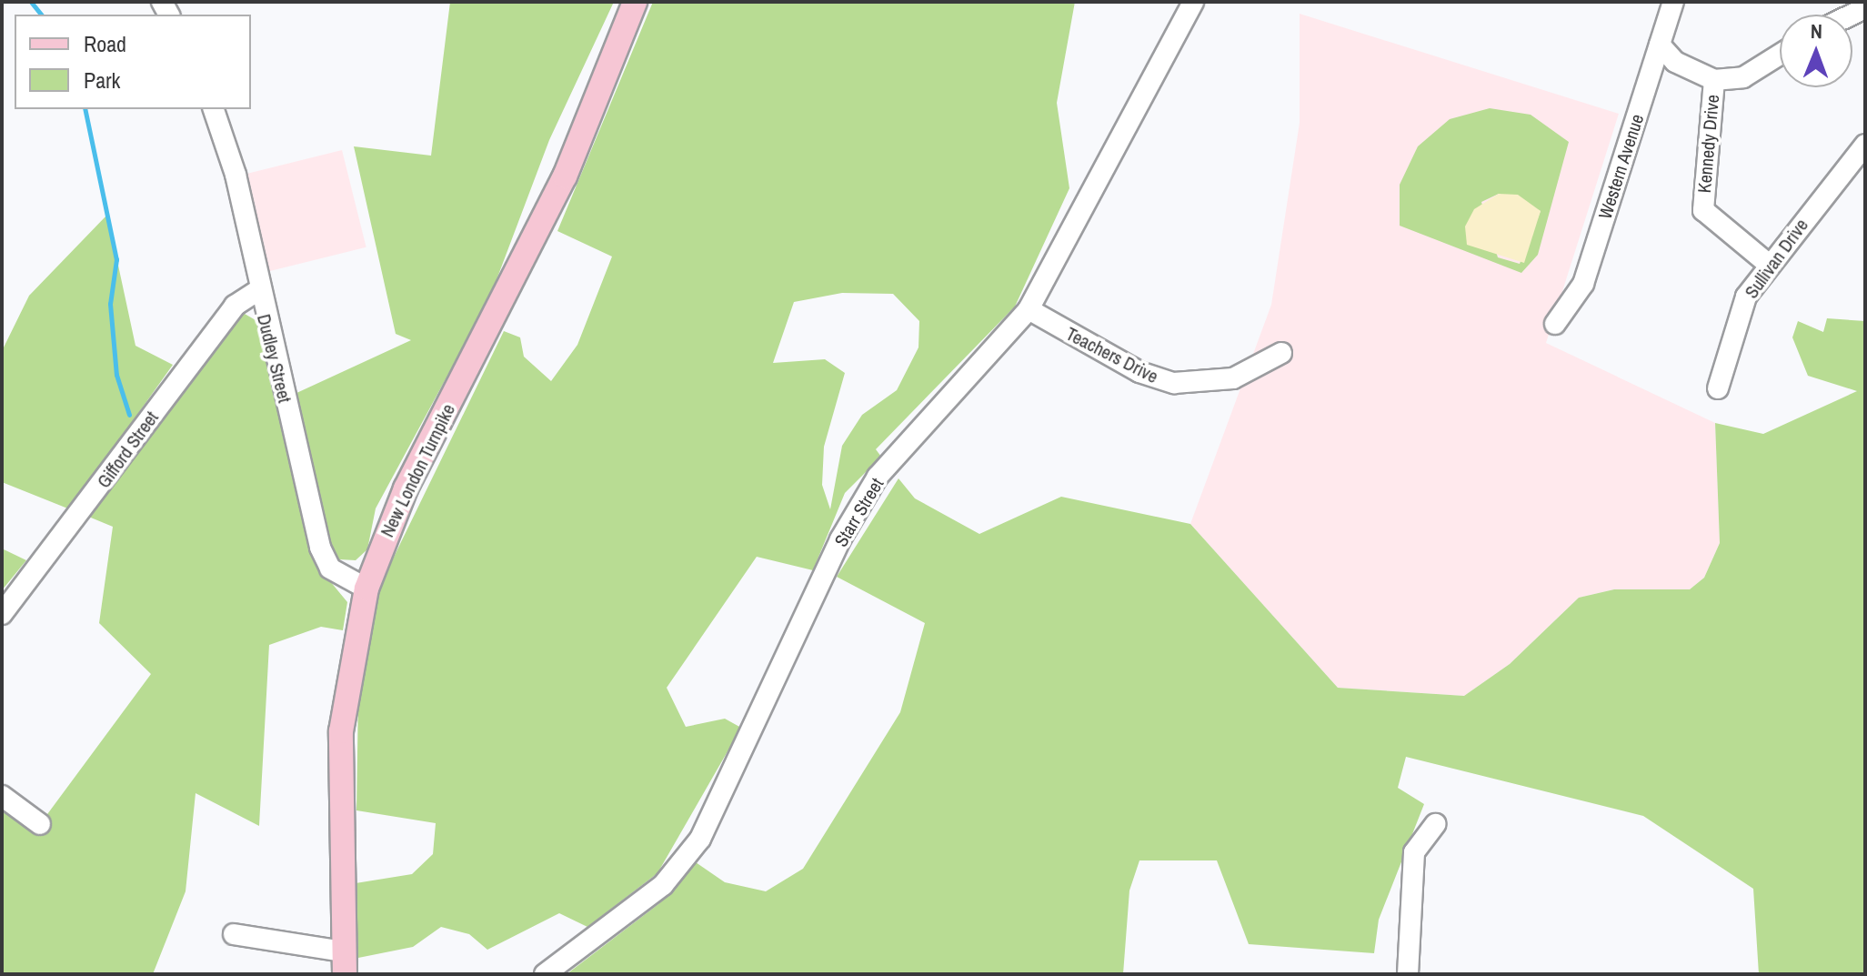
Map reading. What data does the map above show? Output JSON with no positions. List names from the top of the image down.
{
  "streets": {
    "main road": ["New London Turnpike"],
    "street": [
      "Kennedy Drive",
      "Western Avenue",
      "Sullivan Drive",
      "Teachers Drive",
      "Dudley Street",
      "Gifford Street",
      "Starr Street"
    ]
  },
  "crossings": [
    ["Kennedy Drive", "Sullivan Drive"],
    ["Teachers Drive", "Starr Street"],
    ["Dudley Street", "Gifford Street"],
    ["Dudley Street", "New London Turnpike"]
  ],
  "legend": ["Road", "Park"],
  "north": "top"
}
